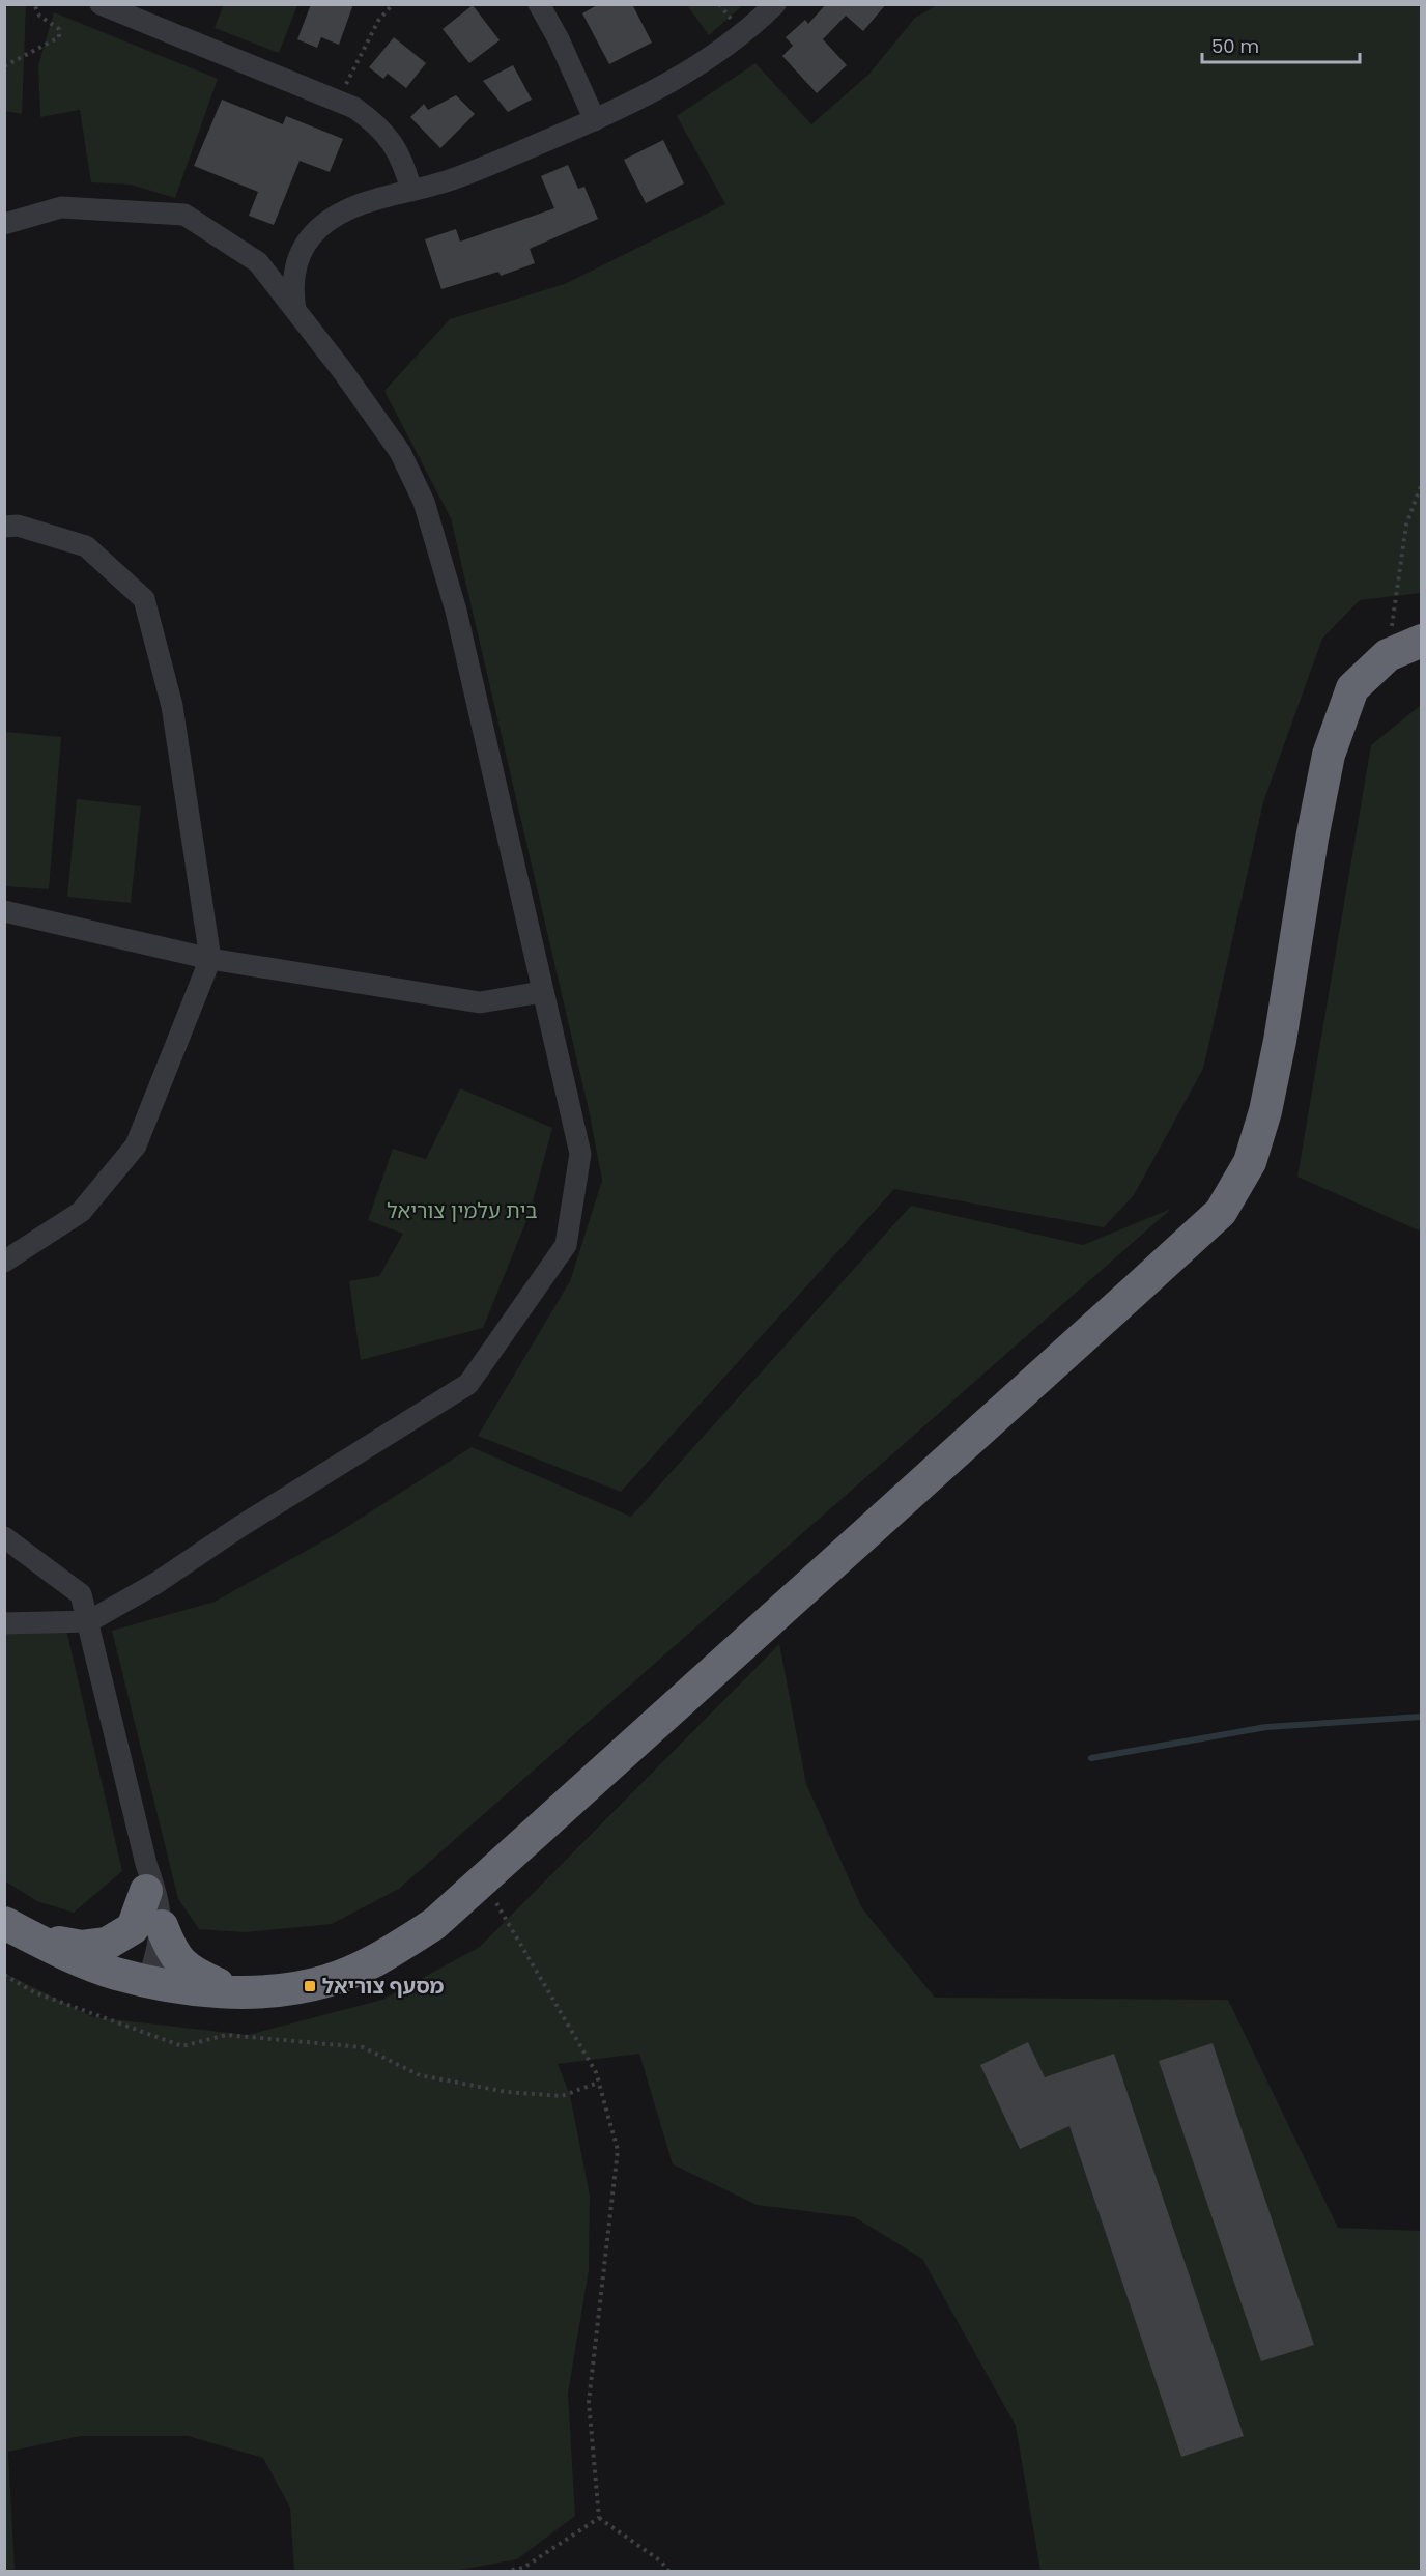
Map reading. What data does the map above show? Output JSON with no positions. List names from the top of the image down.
{
  "parks": ["בית עלמין צוריאל"],
  "places": {
    "transit": ["מסעף צוריאל"]
  },
  "scale_bar": "50 m"
}
